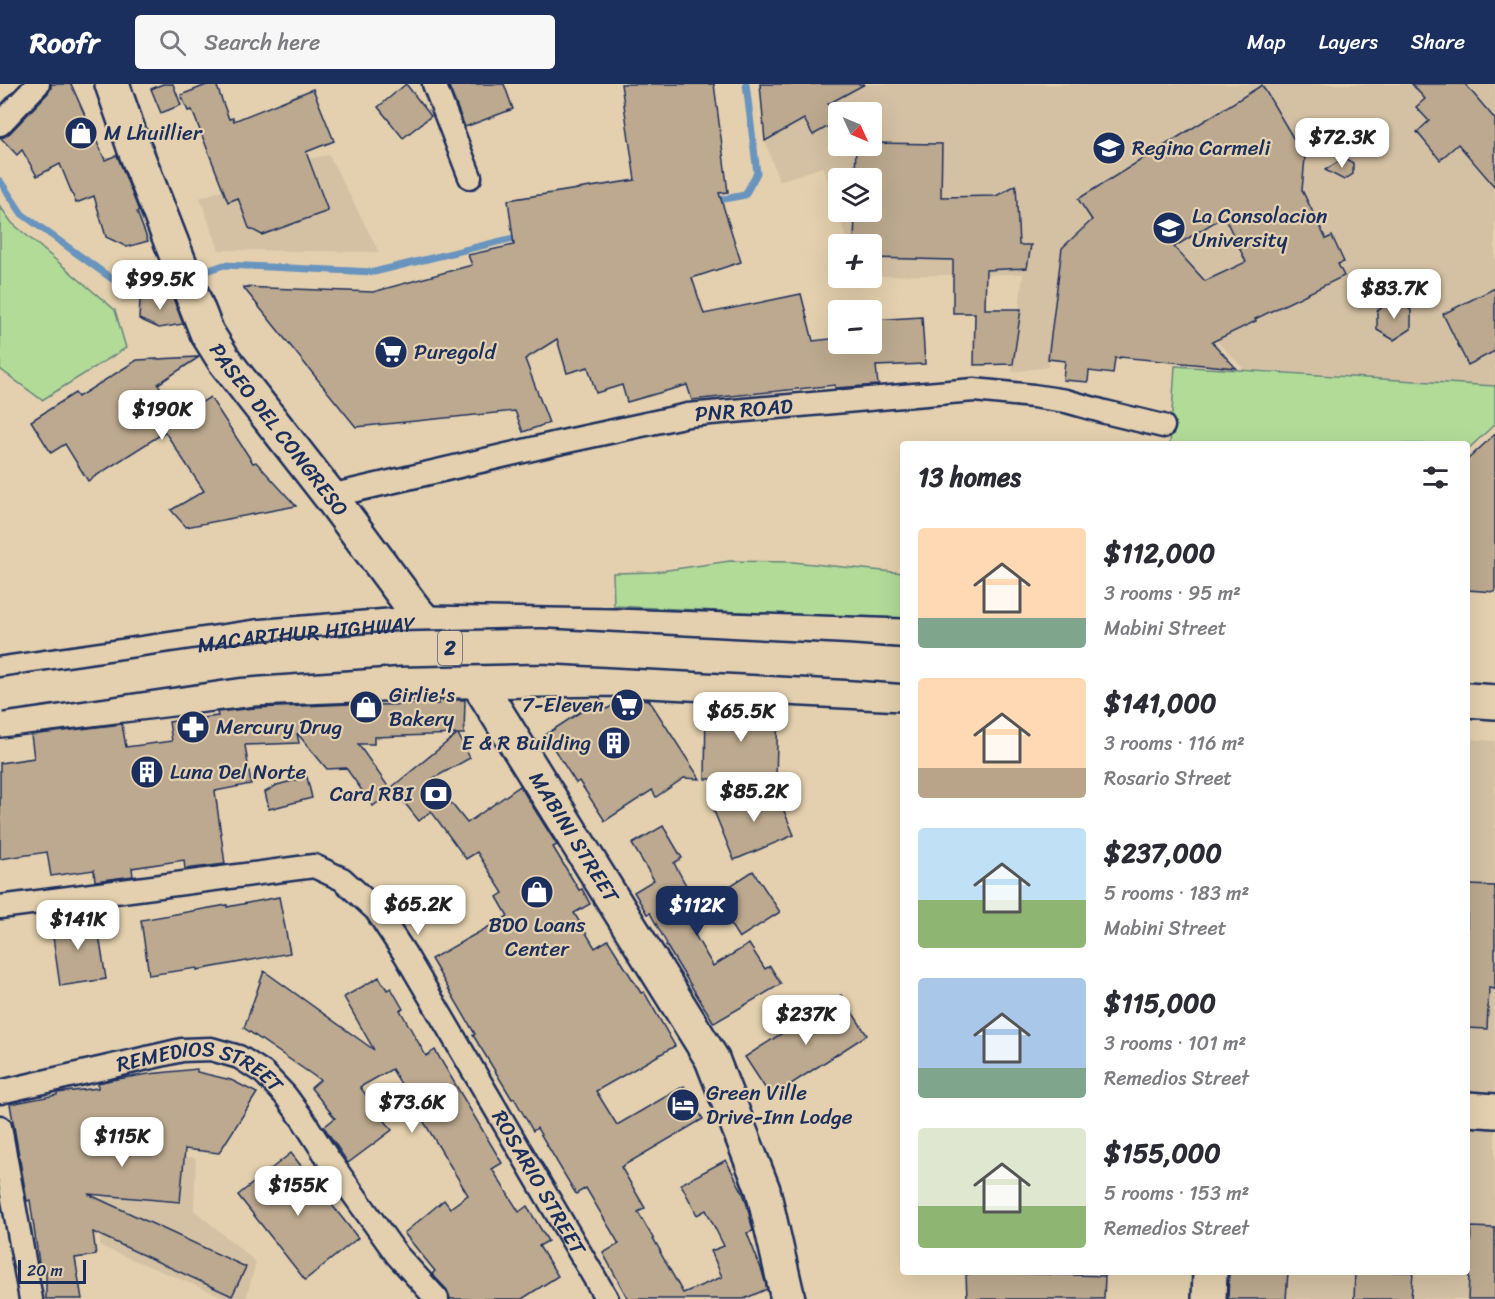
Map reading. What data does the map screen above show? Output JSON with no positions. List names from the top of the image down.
{
  "streets": {
    "main road": [
      "PASEO DEL CONGRESO",
      "MACARTHUR HIGHWAY",
      "2",
      "MABINI STREET"
    ],
    "street": ["PNR ROAD", "REMEDIOS STREET", "ROSARIO STREET"]
  },
  "crossings": [
    ["PNR ROAD", "PASEO DEL CONGRESO"],
    ["PASEO DEL CONGRESO", "MACARTHUR HIGHWAY"],
    ["PASEO DEL CONGRESO", "MABINI STREET"],
    ["MACARTHUR HIGHWAY", "MABINI STREET"]
  ],
  "places": {
    "shop": ["M Lhuillier", "Girlie's Bakery", "BDO Loans Center"],
    "school or university": ["Regina Carmeli", "La Consolacion University"],
    "supermarket": ["Puregold", "7-Eleven"],
    "pharmacy": ["Mercury Drug"],
    "building": ["E & R Building", "Luna Del Norte"],
    "bank": ["Card RBI"],
    "hotel": ["Green Ville Drive-Inn Lodge"]
  },
  "scale_bar": "20 m",
  "north": "bottom right",
  "page": {
    "header": "Roofr",
    "search": "Search here",
    "nav": ["Map", "Layers", "Share"],
    "map_buttons": ["+", "−"],
    "price": [
      "$72.3K",
      "$99.5K",
      "$83.7K",
      "$190K",
      "$65.5K",
      "$85.2K",
      "$65.2K",
      "$112K",
      "$141K",
      "$237K",
      "$73.6K",
      "$115K",
      "$155K"
    ],
    "heading": "13 homes",
    "list": [
      {
        "name": "$112,000",
        "note": "3 rooms · 95 m² · Mabini Street"
      },
      {
        "name": "$141,000",
        "note": "3 rooms · 116 m² · Rosario Street"
      },
      {
        "name": "$237,000",
        "note": "5 rooms · 183 m² · Mabini Street"
      },
      {
        "name": "$115,000",
        "note": "3 rooms · 101 m² · Remedios Street"
      },
      {
        "name": "$155,000",
        "note": "5 rooms · 153 m² · Remedios Street"
      }
    ],
    "scale": "20 m"
  }
}
